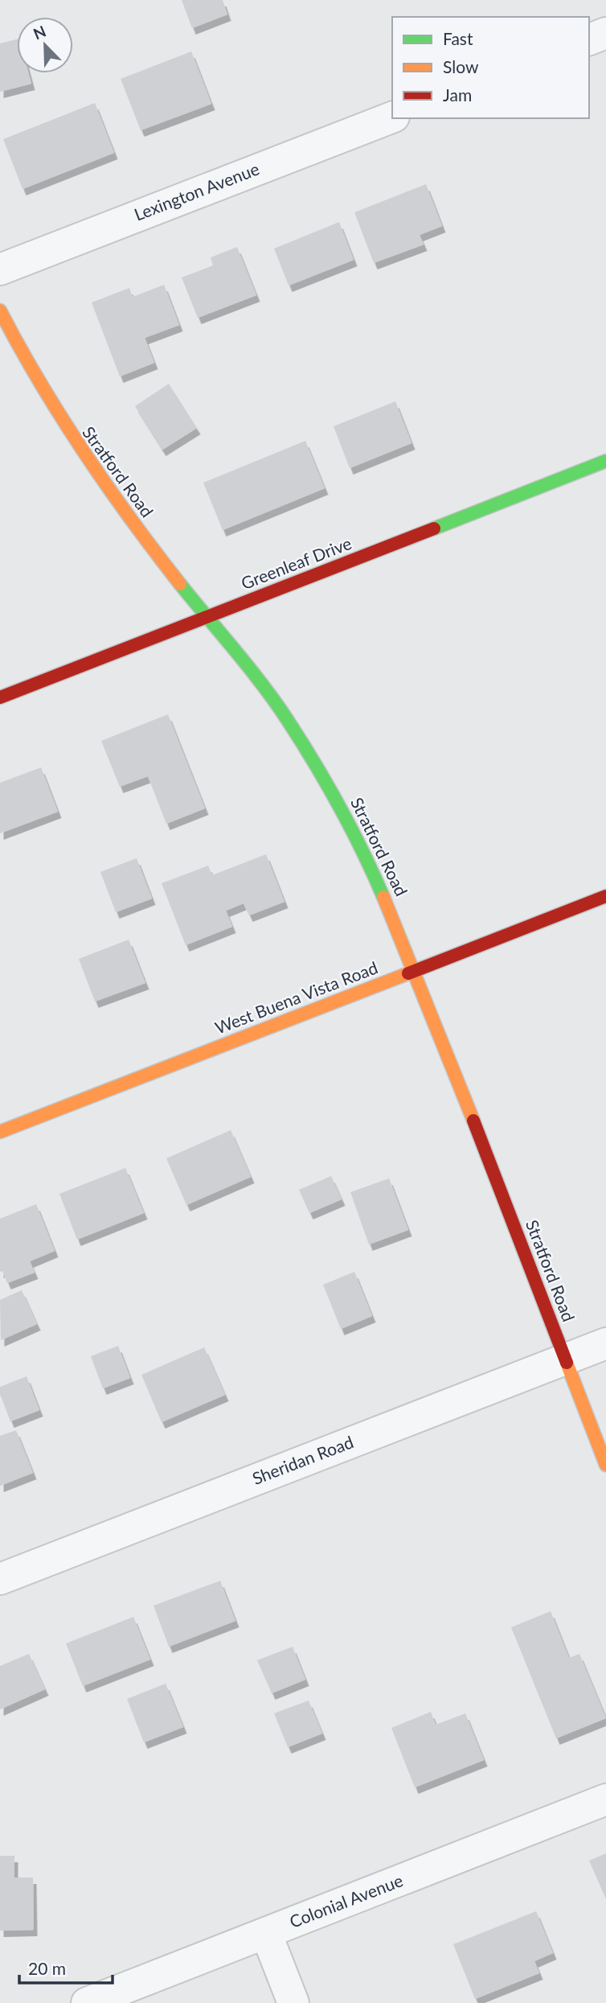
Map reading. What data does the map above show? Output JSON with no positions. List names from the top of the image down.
{
  "streets": {
    "street": [
      "Lexington Avenue",
      "Stratford Road",
      "Greenleaf Drive",
      "West Buena Vista Road",
      "Sheridan Road",
      "Colonial Avenue"
    ]
  },
  "crossings": [
    ["Stratford Road", "Greenleaf Drive"],
    ["Stratford Road", "West Buena Vista Road"],
    ["Stratford Road", "Sheridan Road"]
  ],
  "legend": ["Fast", "Slow", "Jam"],
  "scale_bar": "20 m",
  "north": "top left"
}
